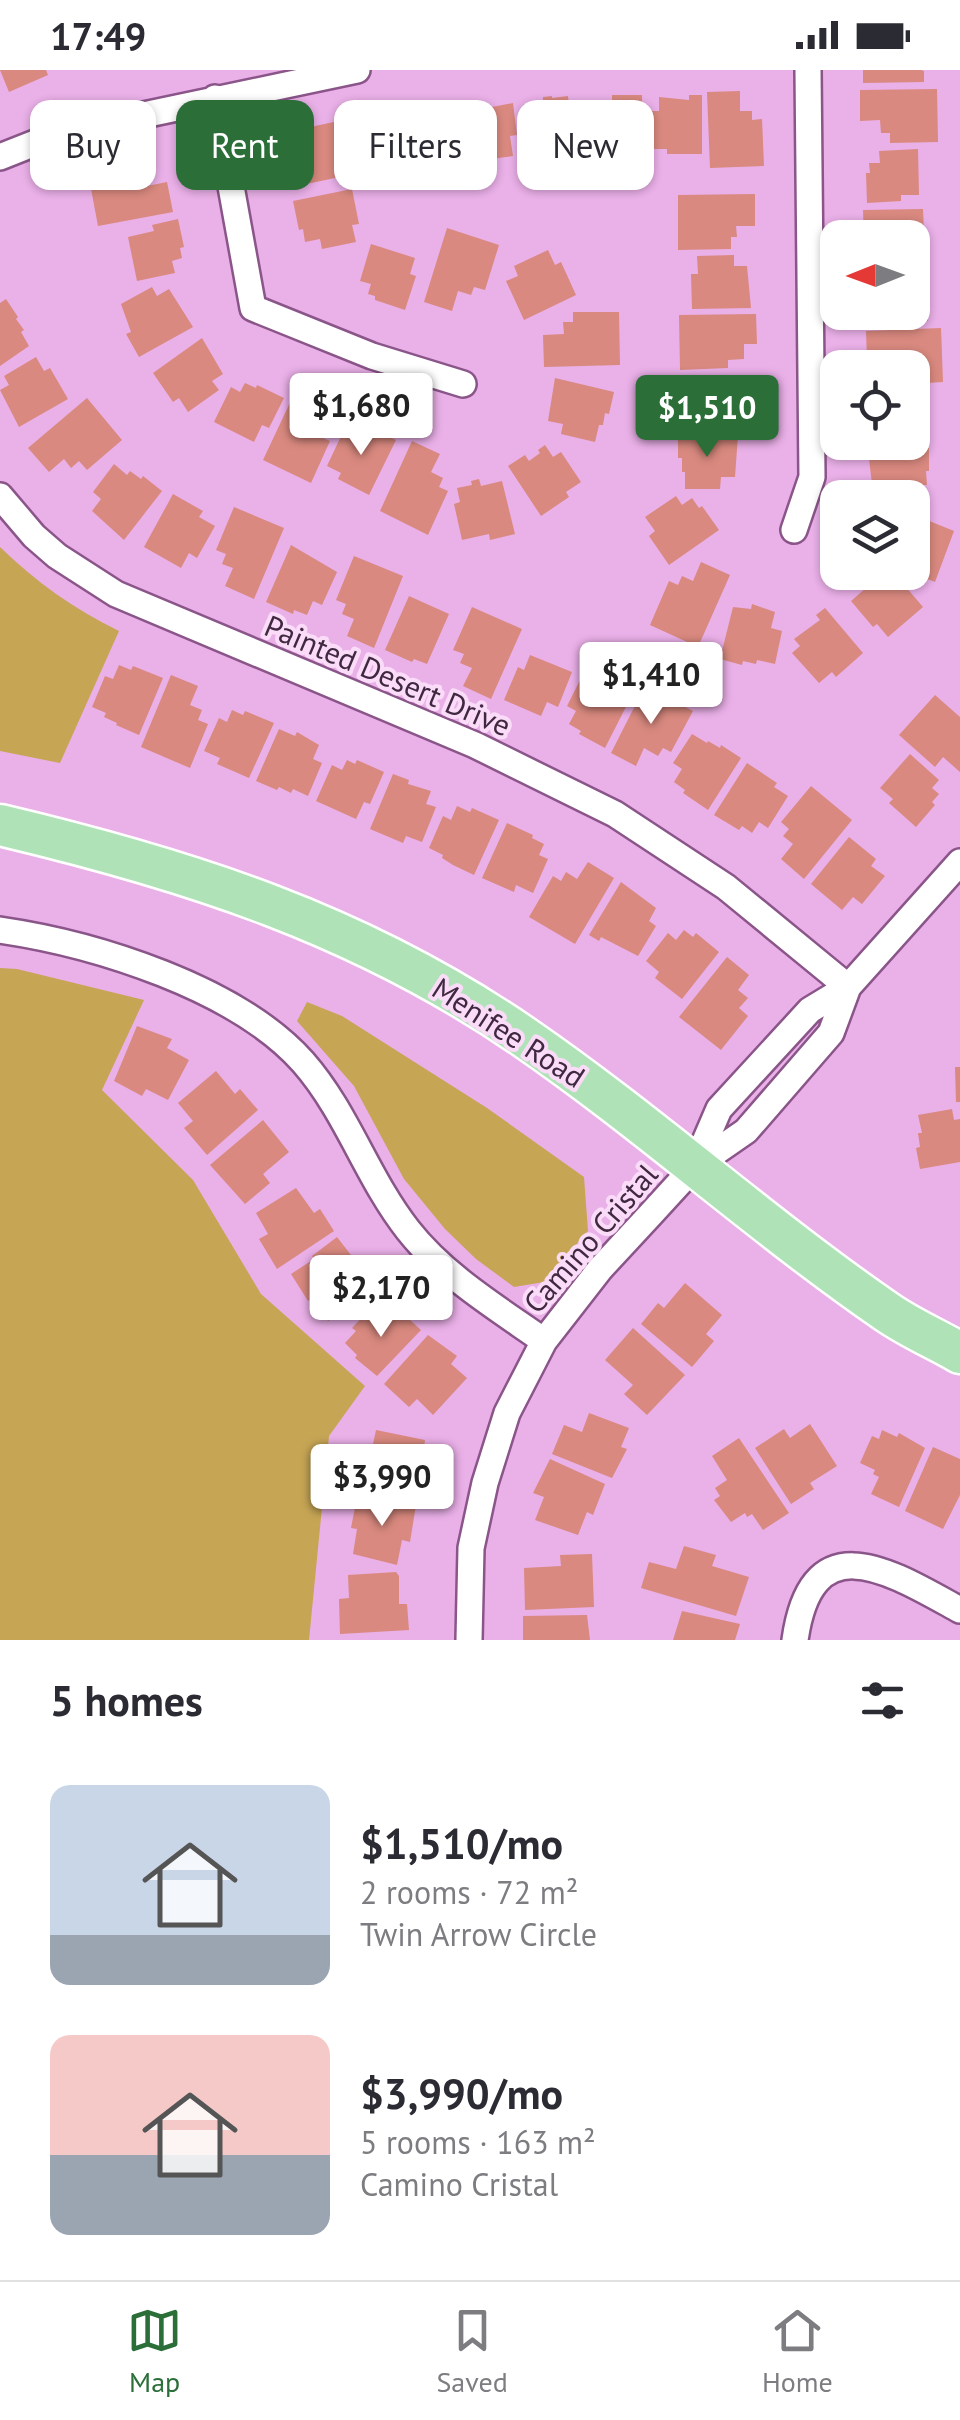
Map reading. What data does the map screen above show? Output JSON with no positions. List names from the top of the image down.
{
  "streets": {
    "main road": ["Menifee Road"],
    "street": ["Painted Desert Drive", "Camino Cristal"]
  },
  "crossings": [
    ["Painted Desert Drive", "Camino Cristal"],
    ["Menifee Road", "Camino Cristal"]
  ],
  "north": "left",
  "page": {
    "status": "17:49",
    "chip": [
      "Buy",
      "Rent",
      "Filters",
      "New"
    ],
    "price": [
      "$1,680",
      "$1,510",
      "$1,410",
      "$2,170",
      "$3,990"
    ],
    "heading": "5 homes",
    "list": [
      {
        "name": "$1,510/mo",
        "note": "2 rooms · 72 m² · Twin Arrow Circle"
      },
      {
        "name": "$3,990/mo",
        "note": "5 rooms · 163 m² · Camino Cristal"
      }
    ],
    "tabs": ["Map", "Saved", "Home"]
  }
}
